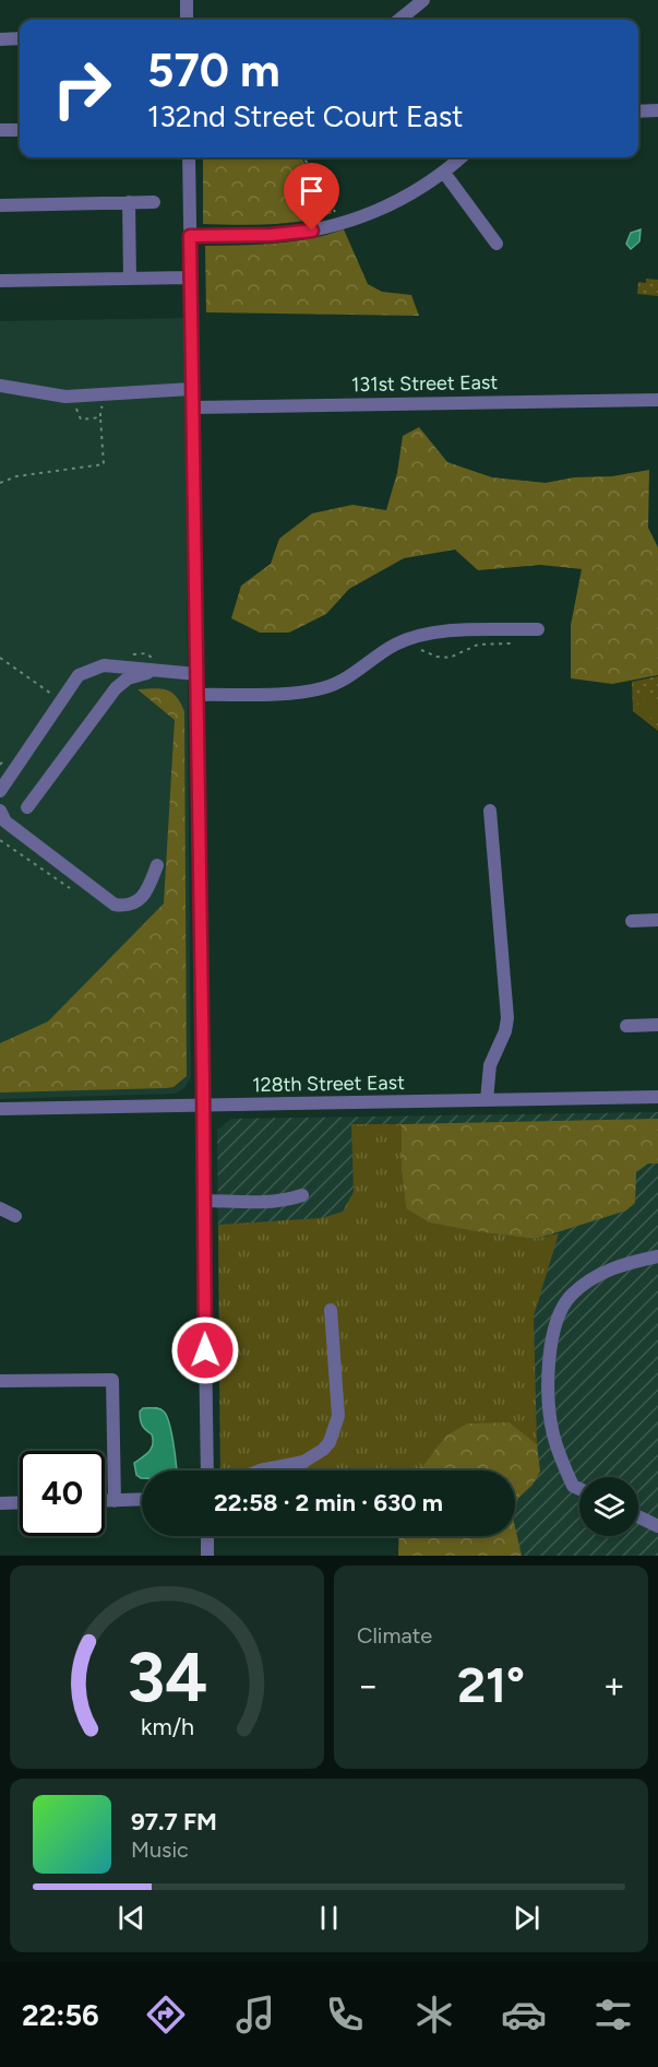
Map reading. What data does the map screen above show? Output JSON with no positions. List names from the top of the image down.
{
  "streets": {
    "street": ["131st Street East", "128th Street East"]
  },
  "page": {
    "turn": ["570 m", "132nd Street Court East"],
    "limit": "40",
    "trip": "22:58 · 2 min · 630 m",
    "tile": "Climate",
    "heat": ["−", "21°", "+"],
    "song": ["97.7 FM", "Music"],
    "tabs": "22:56",
    "gauge": ["34", "km/h"]
  }
}
